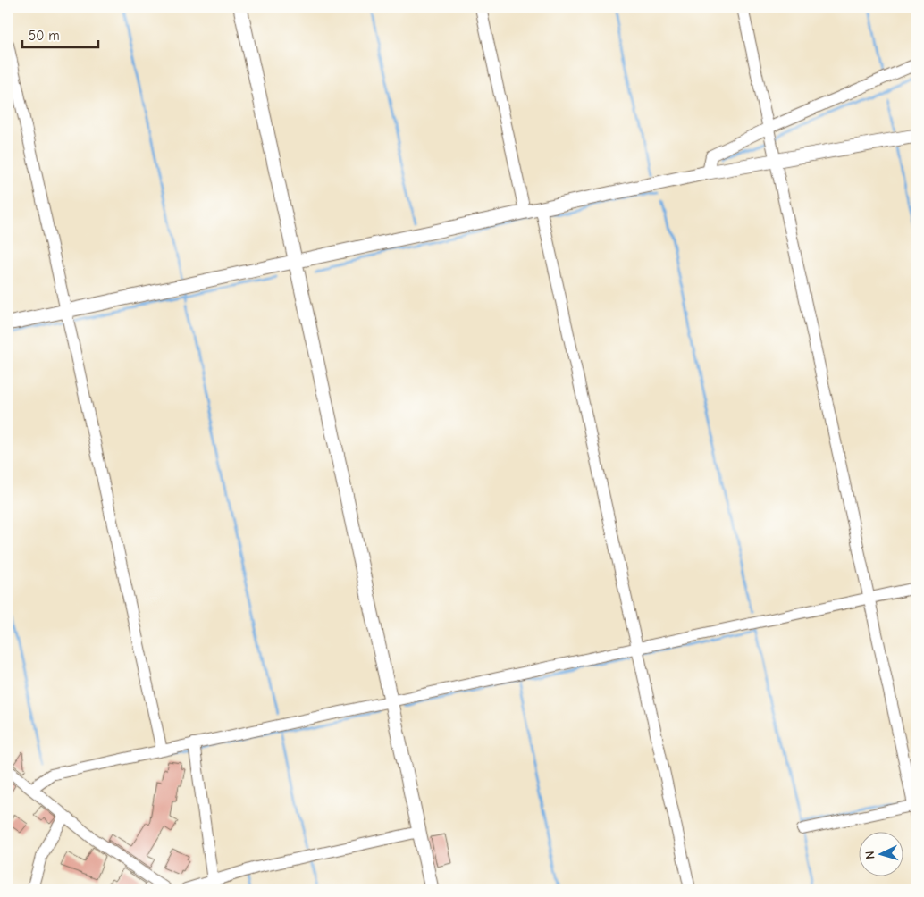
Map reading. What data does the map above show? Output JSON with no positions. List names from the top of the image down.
{
  "scale_bar": "50 m",
  "north": "left"
}
